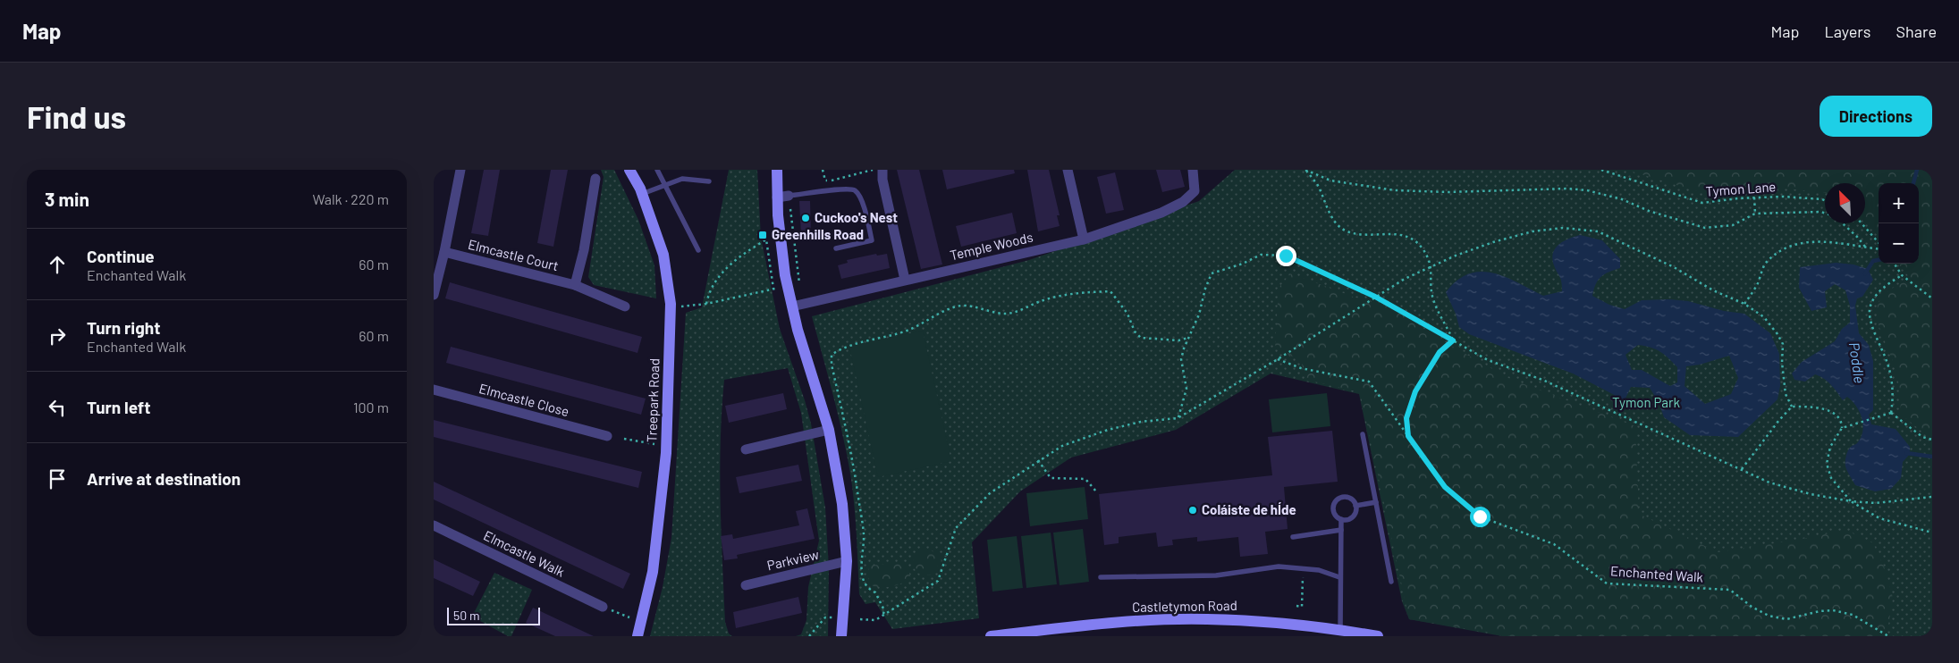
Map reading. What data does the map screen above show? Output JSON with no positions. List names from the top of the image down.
{
  "streets": {
    "street": [
      "Temple Woods",
      "Elmcastle Court",
      "Elmcastle Close",
      "Treepark Road",
      "Elmcastle Walk",
      "Parkview",
      "Castletymon Road"
    ],
    "path": ["Tymon Lane", "Enchanted Walk"]
  },
  "water": ["Poddle"],
  "parks": ["Tymon Park"],
  "places": {
    "other": ["Cuckoo's Nest", "Coláiste de hÍde"],
    "transit": ["Greenhills Road"]
  },
  "scale_bar": "50 m",
  "north": "top left",
  "page": {
    "header": "Map",
    "nav": ["Map", "Layers", "Share"],
    "buttons": "Directions",
    "title": "Find us",
    "heading": ["3 min", "Walk · 220 m"],
    "map_buttons": ["+", "−"],
    "list": [
      ["Continue", "Enchanted Walk", "60 m"],
      ["Turn right", "Enchanted Walk", "60 m"],
      ["Turn left", "100 m"],
      "Arrive at destination"
    ],
    "scale": "50 m"
  }
}
